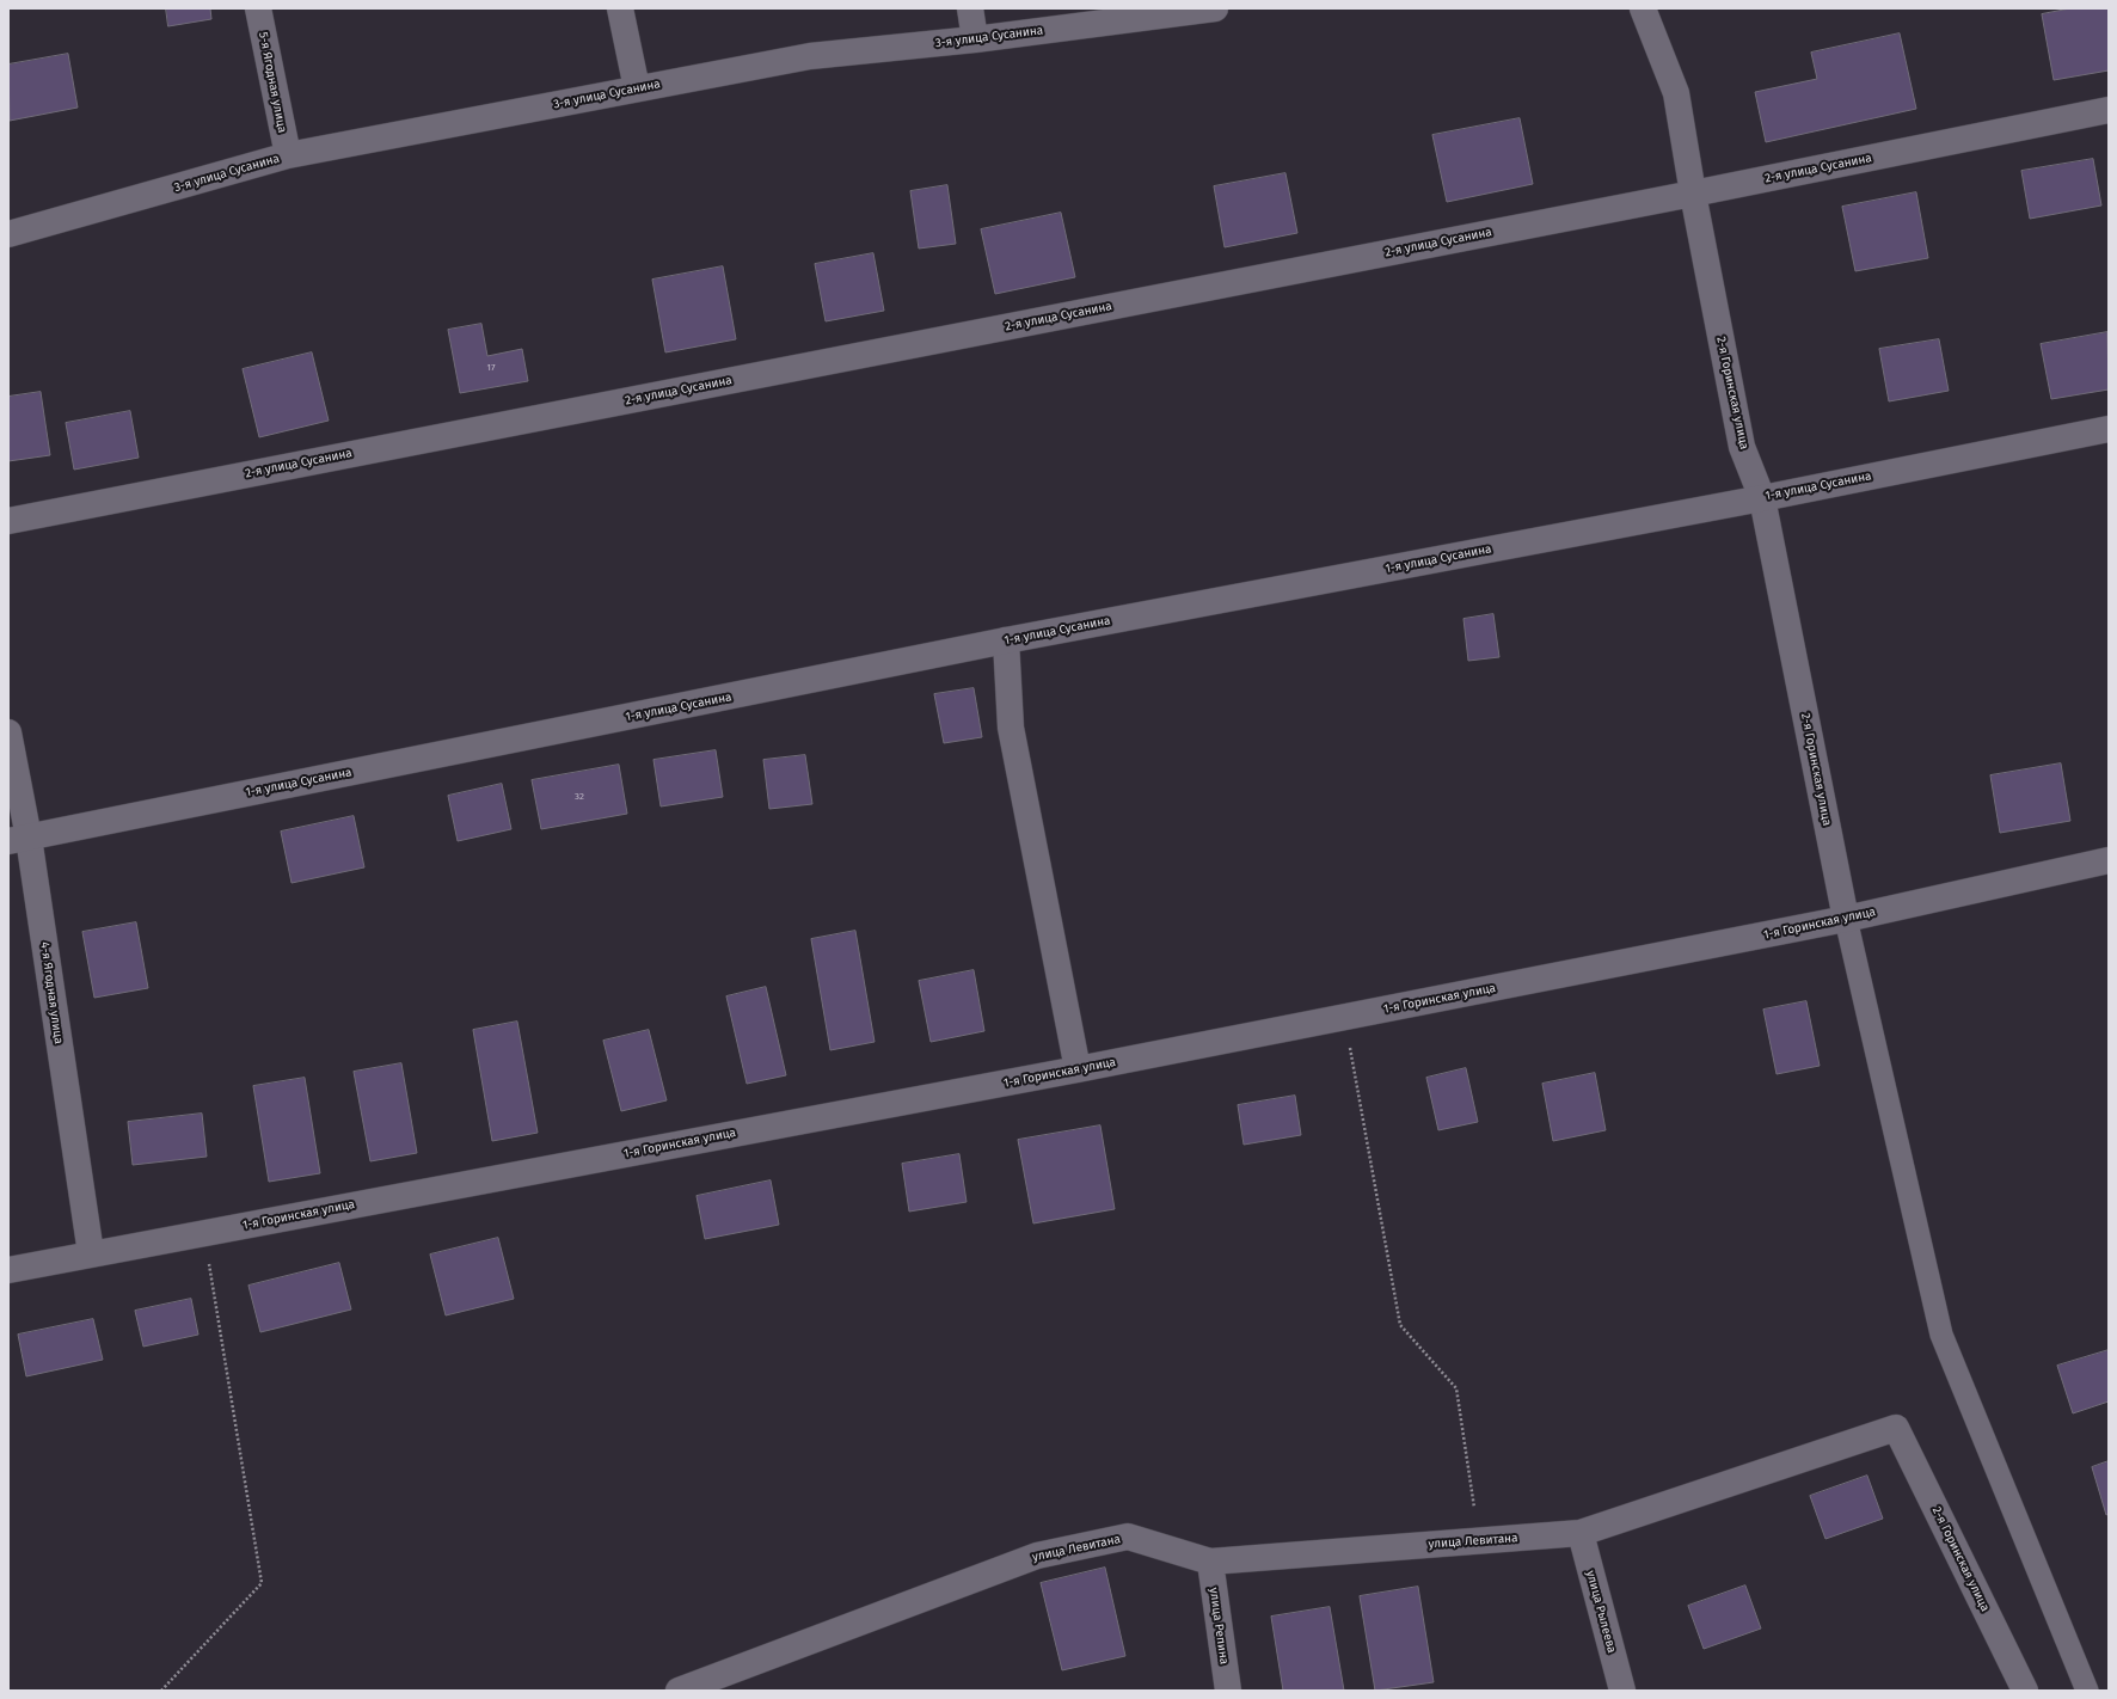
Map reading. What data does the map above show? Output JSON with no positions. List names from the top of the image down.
{
  "streets": {
    "street": [
      "3-я улица Сусанина",
      "5-я Ягодная улица",
      "2-я улица Сусанина",
      "2-я Горинская улица",
      "1-я улица Сусанина",
      "1-я Горинская улица",
      "4-я Ягодная улица",
      "улица Левитана",
      "улица Рылеева",
      "улица Репина"
    ]
  },
  "crossings": [
    ["3-я улица Сусанина", "5-я Ягодная улица"],
    ["2-я улица Сусанина", "2-я Горинская улица"],
    ["2-я Горинская улица", "1-я улица Сусанина"],
    ["2-я Горинская улица", "1-я Горинская улица"],
    ["2-я Горинская улица", "улица Левитана"],
    ["1-я улица Сусанина", "4-я Ягодная улица"],
    ["1-я Горинская улица", "4-я Ягодная улица"],
    ["улица Левитана", "улица Рылеева"],
    ["улица Левитана", "улица Репина"]
  ],
  "house_numbers": ["17", "32"]
}
